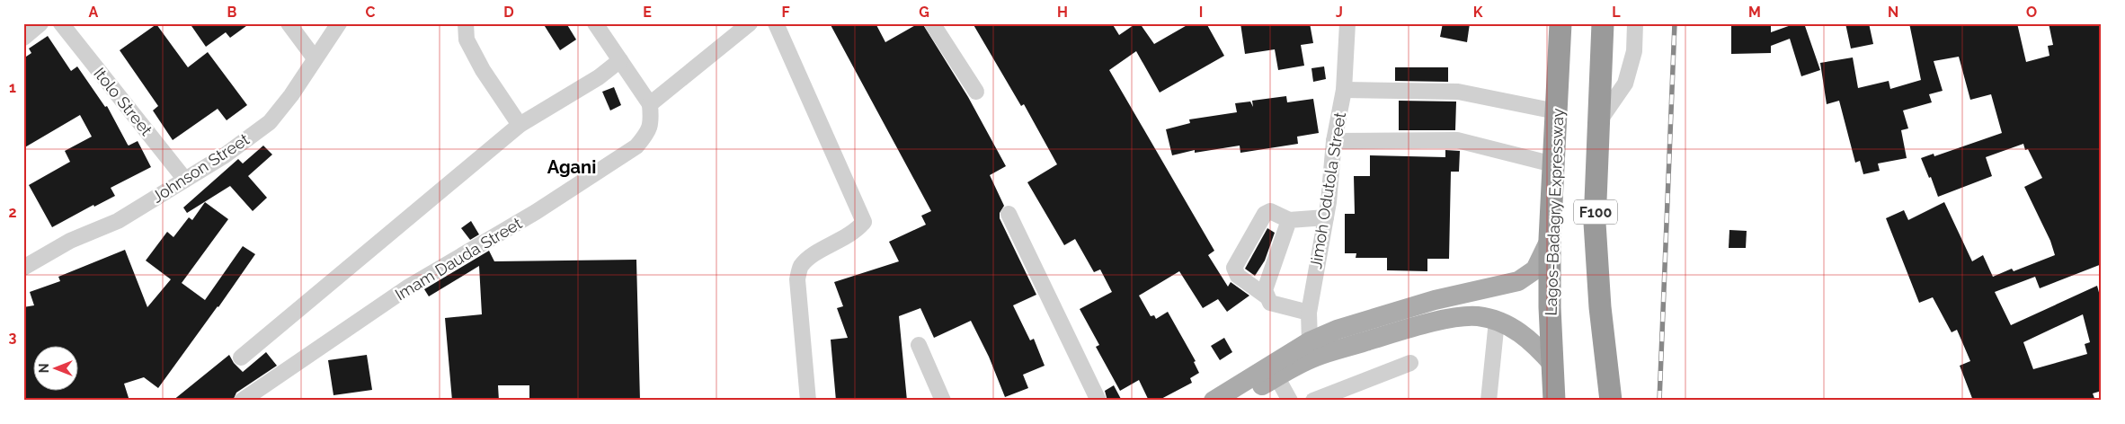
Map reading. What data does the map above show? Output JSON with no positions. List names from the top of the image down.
{
  "streets": {
    "highway": ["Lagos-Badagry Expressway", "F100"],
    "street": [
      "Itolo Street",
      "Johnson Street",
      "Jimoh Odutola Street",
      "Imam Dauda Street"
    ]
  },
  "crossings": [
    ["Itolo Street", "Johnson Street"]
  ],
  "districts": ["Agani"],
  "north": "left",
  "grid": {
    "columns": [
      "A",
      "B",
      "C",
      "D",
      "E",
      "F",
      "G",
      "H",
      "I",
      "J",
      "K",
      "L",
      "M",
      "N",
      "O"
    ],
    "rows": ["1", "2", "3"]
  }
}
